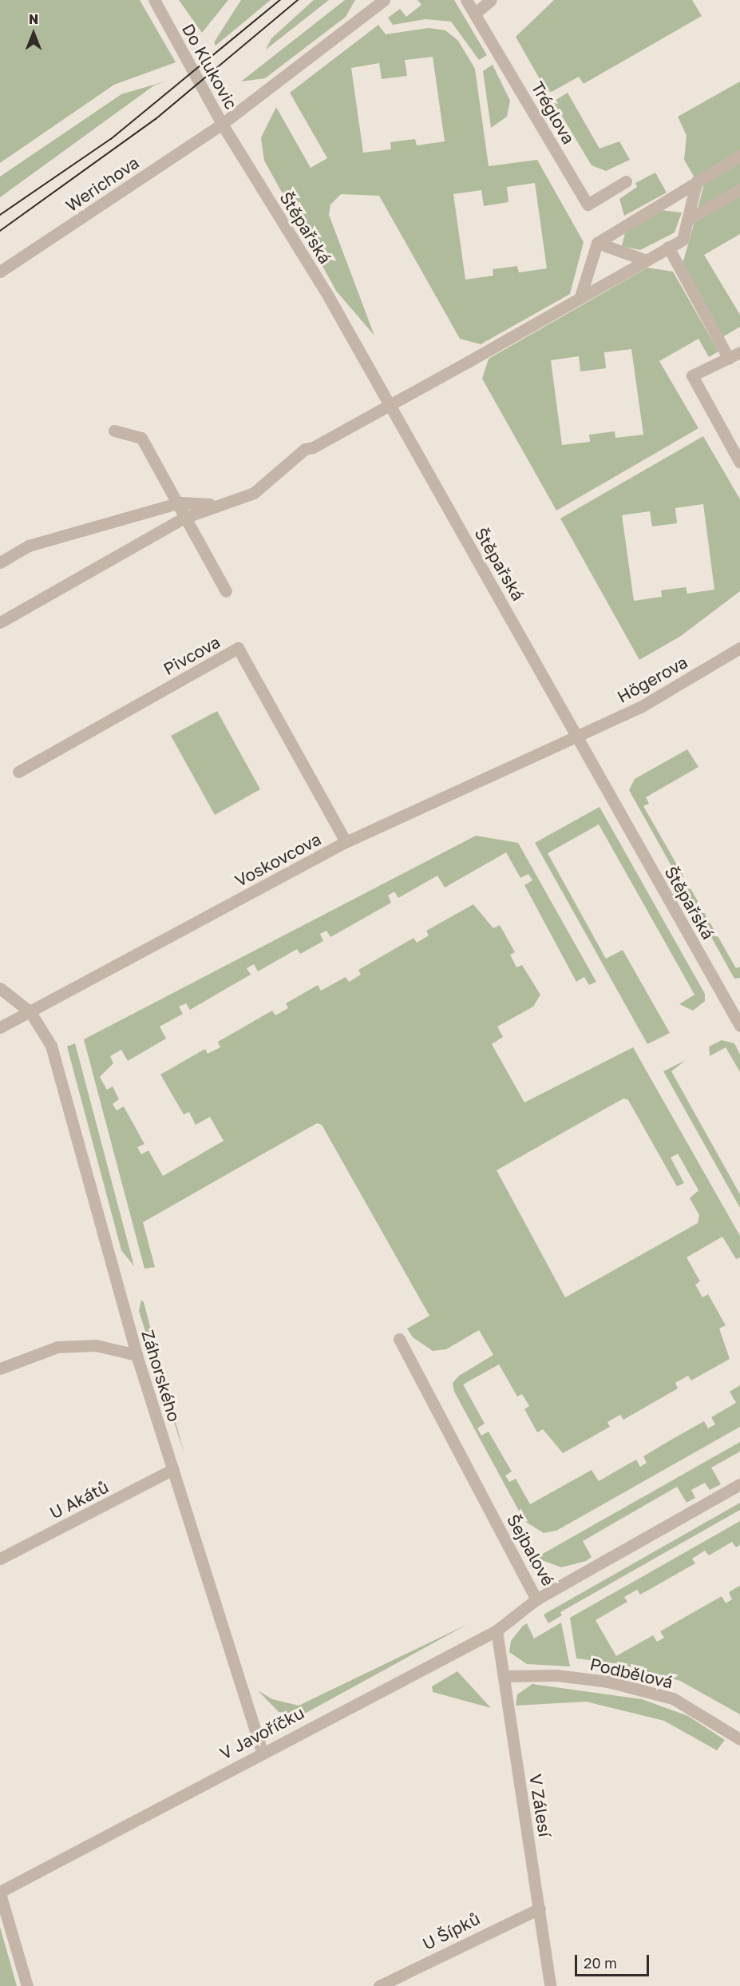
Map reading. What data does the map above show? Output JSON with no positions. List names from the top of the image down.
{
  "streets": {
    "street": [
      "Do Klukovic",
      "Tréglova",
      "Werichova",
      "Štěpařská",
      "Pivcova",
      "Högerova",
      "Voskovcova",
      "Záhorského",
      "U Akátů",
      "Šejbalové",
      "Podbělová",
      "V Javoříčku",
      "V Zálesí",
      "U Šípků"
    ]
  },
  "crossings": [
    ["Do Klukovic", "Werichova"],
    ["Do Klukovic", "Štěpařská"],
    ["Werichova", "Štěpařská"],
    ["Štěpařská", "Högerova"],
    ["Štěpařská", "Voskovcova"],
    ["Pivcova", "Voskovcova"],
    ["Högerova", "Voskovcova"],
    ["Voskovcova", "Záhorského"],
    ["Záhorského", "U Akátů"],
    ["Záhorského", "V Javoříčku"],
    ["Šejbalové", "V Javoříčku"],
    ["Podbělová", "V Zálesí"],
    ["V Javoříčku", "V Zálesí"],
    ["V Zálesí", "U Šípků"]
  ],
  "scale_bar": "20 m",
  "north": "top"
}
